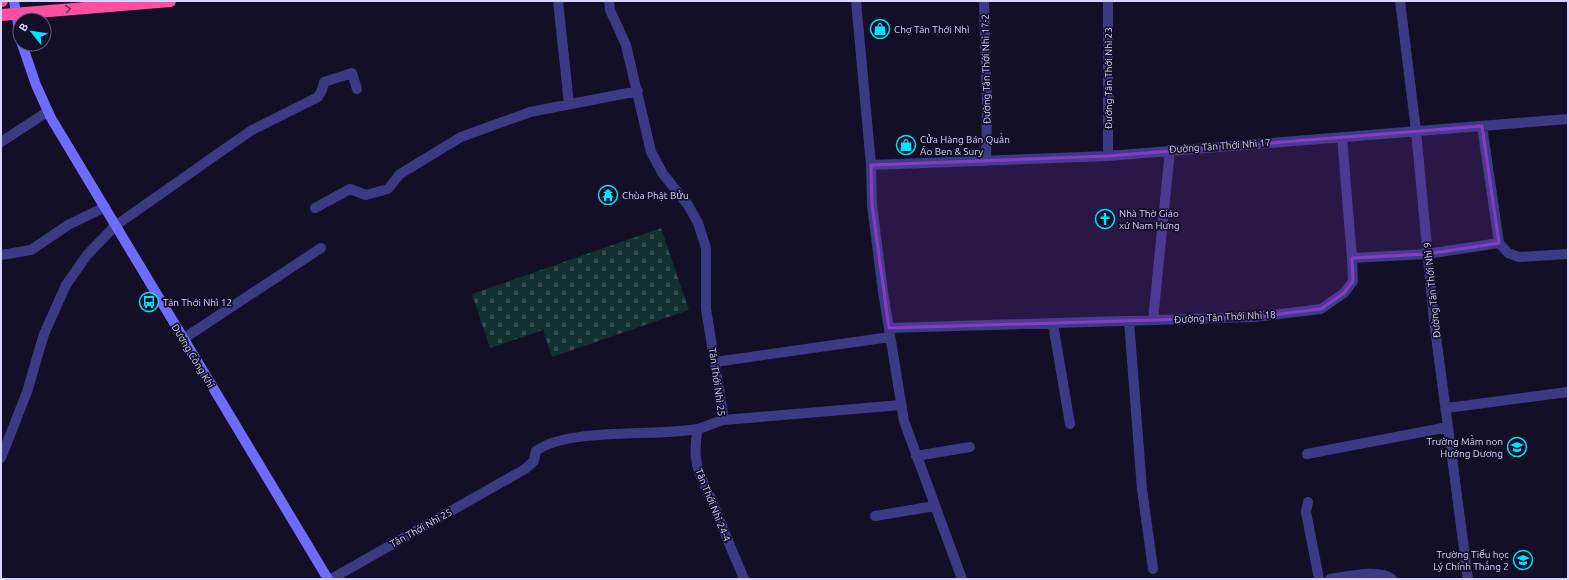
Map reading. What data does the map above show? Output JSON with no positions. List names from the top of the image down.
{
  "streets": {
    "main road": ["Dương Công Khi"],
    "street": [
      "Đường Tân Thới Nhì 17-2",
      "Đường Tân Thới Nhì 23",
      "Đường Tân Thới Nhì 17",
      "Đường Tân Thới Nhì 9",
      "Đường Tân Thới Nhì 18",
      "Tân Thới Nhì 25",
      "Tân Thới Nhì 24-4"
    ]
  },
  "crossings": [
    ["Đường Tân Thới Nhì 17-2", "Đường Tân Thới Nhì 17"],
    ["Đường Tân Thới Nhì 23", "Đường Tân Thới Nhì 17"],
    ["Đường Tân Thới Nhì 17", "Đường Tân Thới Nhì 9"],
    ["Đường Tân Thới Nhì 17", "Đường Tân Thới Nhì 18"],
    ["Đường Tân Thới Nhì 18", "Tân Thới Nhì 25"],
    ["Dương Công Khi", "Tân Thới Nhì 25"],
    ["Tân Thới Nhì 25", "Tân Thới Nhì 24-4"]
  ],
  "places": {
    "shop": ["Chợ Tân Thới Nhì", "Cửa Hàng Bán Quần Áo Ben & Sury"],
    "temple": ["Chùa Phật Bửu"],
    "church": ["Nhà Thờ Giáo xứ Nam Hưng"],
    "bus stop": ["Tân Thới Nhì 12"],
    "school or university": ["Trường Mầm non Hướng Dương", "Trường Tiểu học Lý Chính Thắng 2"]
  },
  "north": "top left"
}
